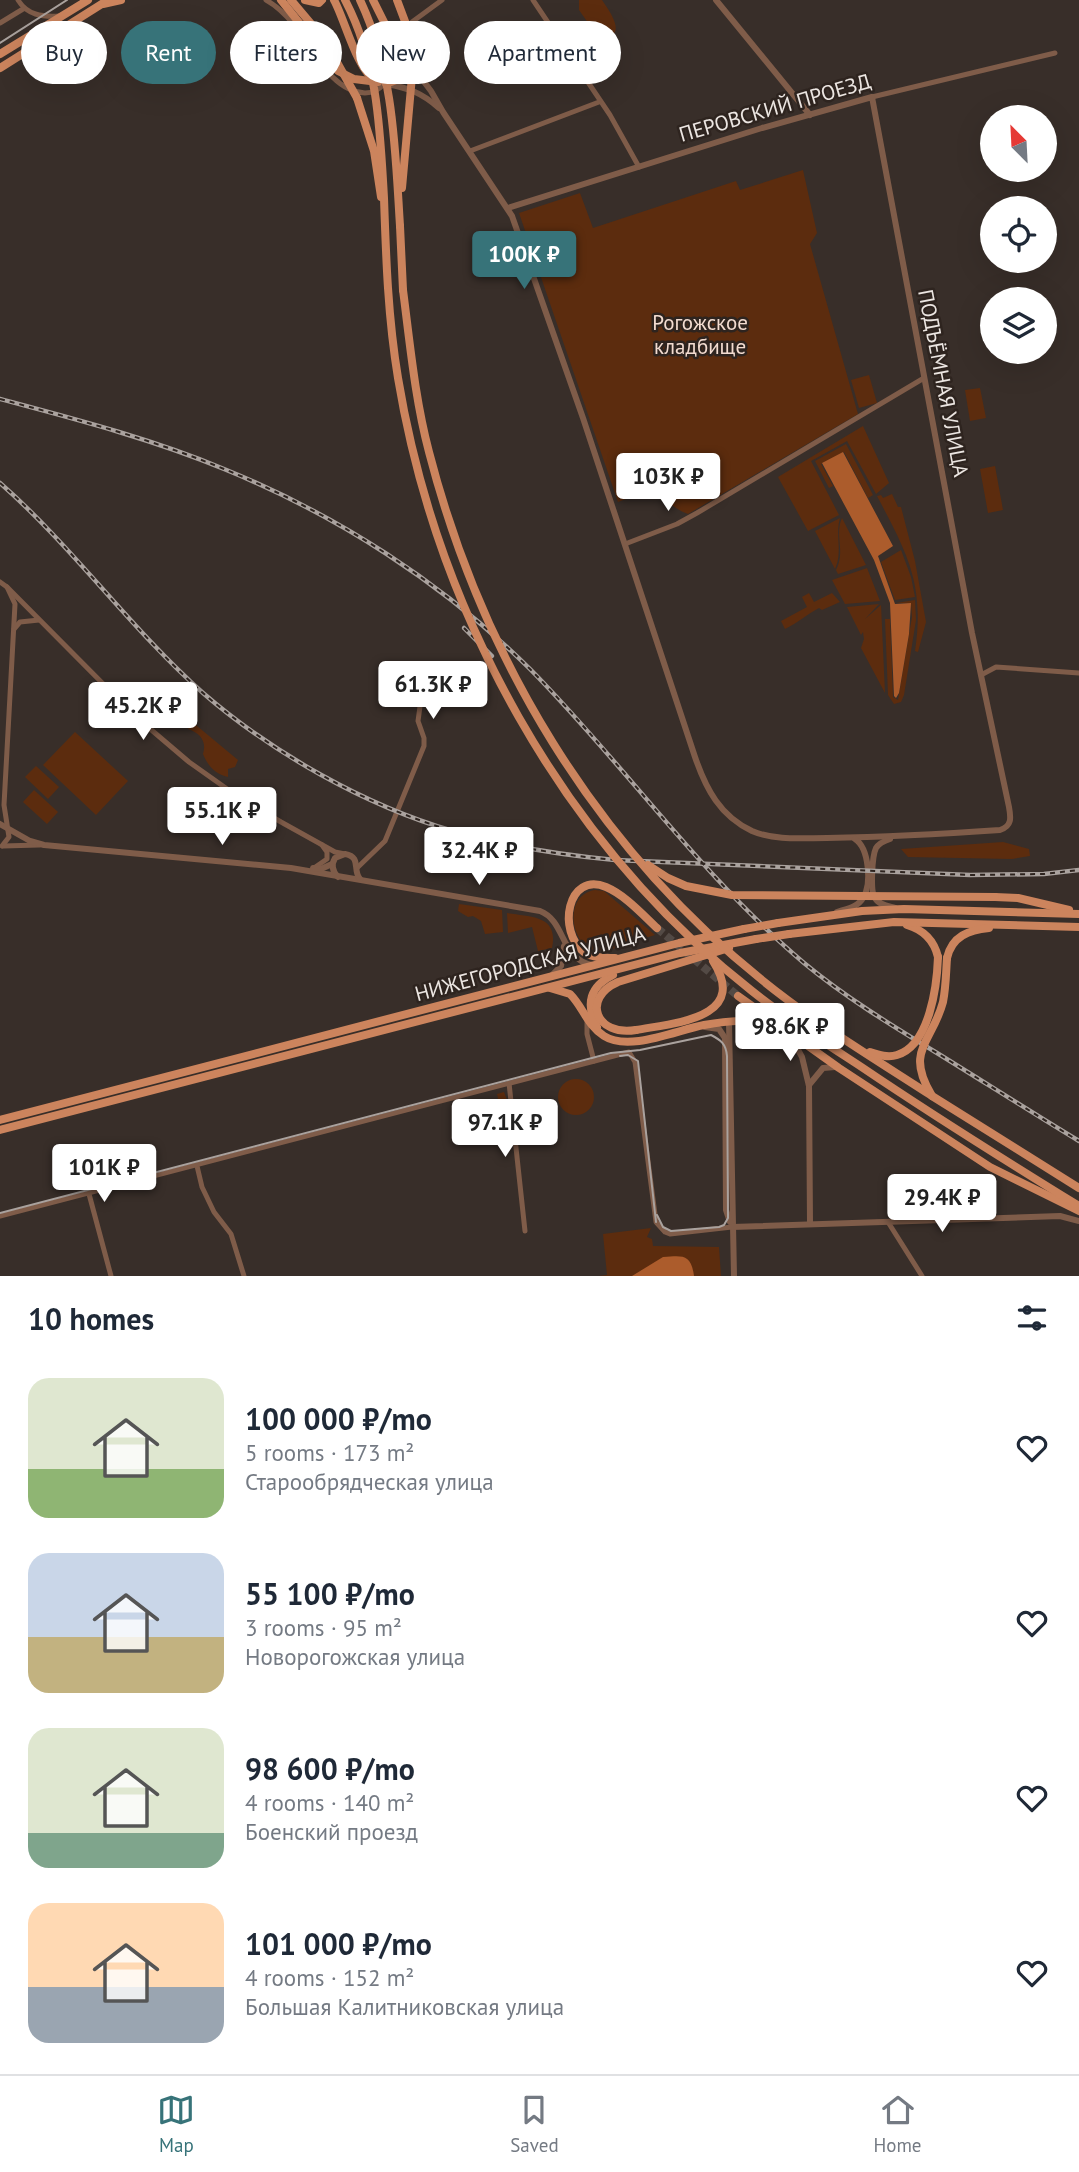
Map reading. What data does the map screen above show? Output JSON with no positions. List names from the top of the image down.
{
  "streets": {
    "main road": ["НИЖЕГОРОДСКАЯ УЛИЦА"],
    "street": ["ПЕРОВСКИЙ ПРОЕЗД", "ПОДЪЁМНАЯ УЛИЦА"]
  },
  "crossings": [
    ["ПЕРОВСКИЙ ПРОЕЗД", "ПОДЪЁМНАЯ УЛИЦА"]
  ],
  "parks": ["Рогожское кладбище"],
  "north": "top left",
  "page": {
    "chip": [
      "Buy",
      "Rent",
      "Filters",
      "New",
      "Apartment"
    ],
    "price": [
      "100K ₽",
      "103K ₽",
      "61.3K ₽",
      "45.2K ₽",
      "55.1K ₽",
      "32.4K ₽",
      "98.6K ₽",
      "97.1K ₽",
      "101K ₽",
      "29.4K ₽"
    ],
    "heading": "10 homes",
    "list": [
      {
        "name": "100 000 ₽/mo",
        "note": "5 rooms · 173 m² · Старообрядческая улица"
      },
      {
        "name": "55 100 ₽/mo",
        "note": "3 rooms · 95 m² · Новорогожская улица"
      },
      {
        "name": "98 600 ₽/mo",
        "note": "4 rooms · 140 m² · Боенский проезд"
      },
      {
        "name": "101 000 ₽/mo",
        "note": "4 rooms · 152 m² · Большая Калитниковская улица"
      }
    ],
    "tabs": ["Map", "Saved", "Home"]
  }
}
